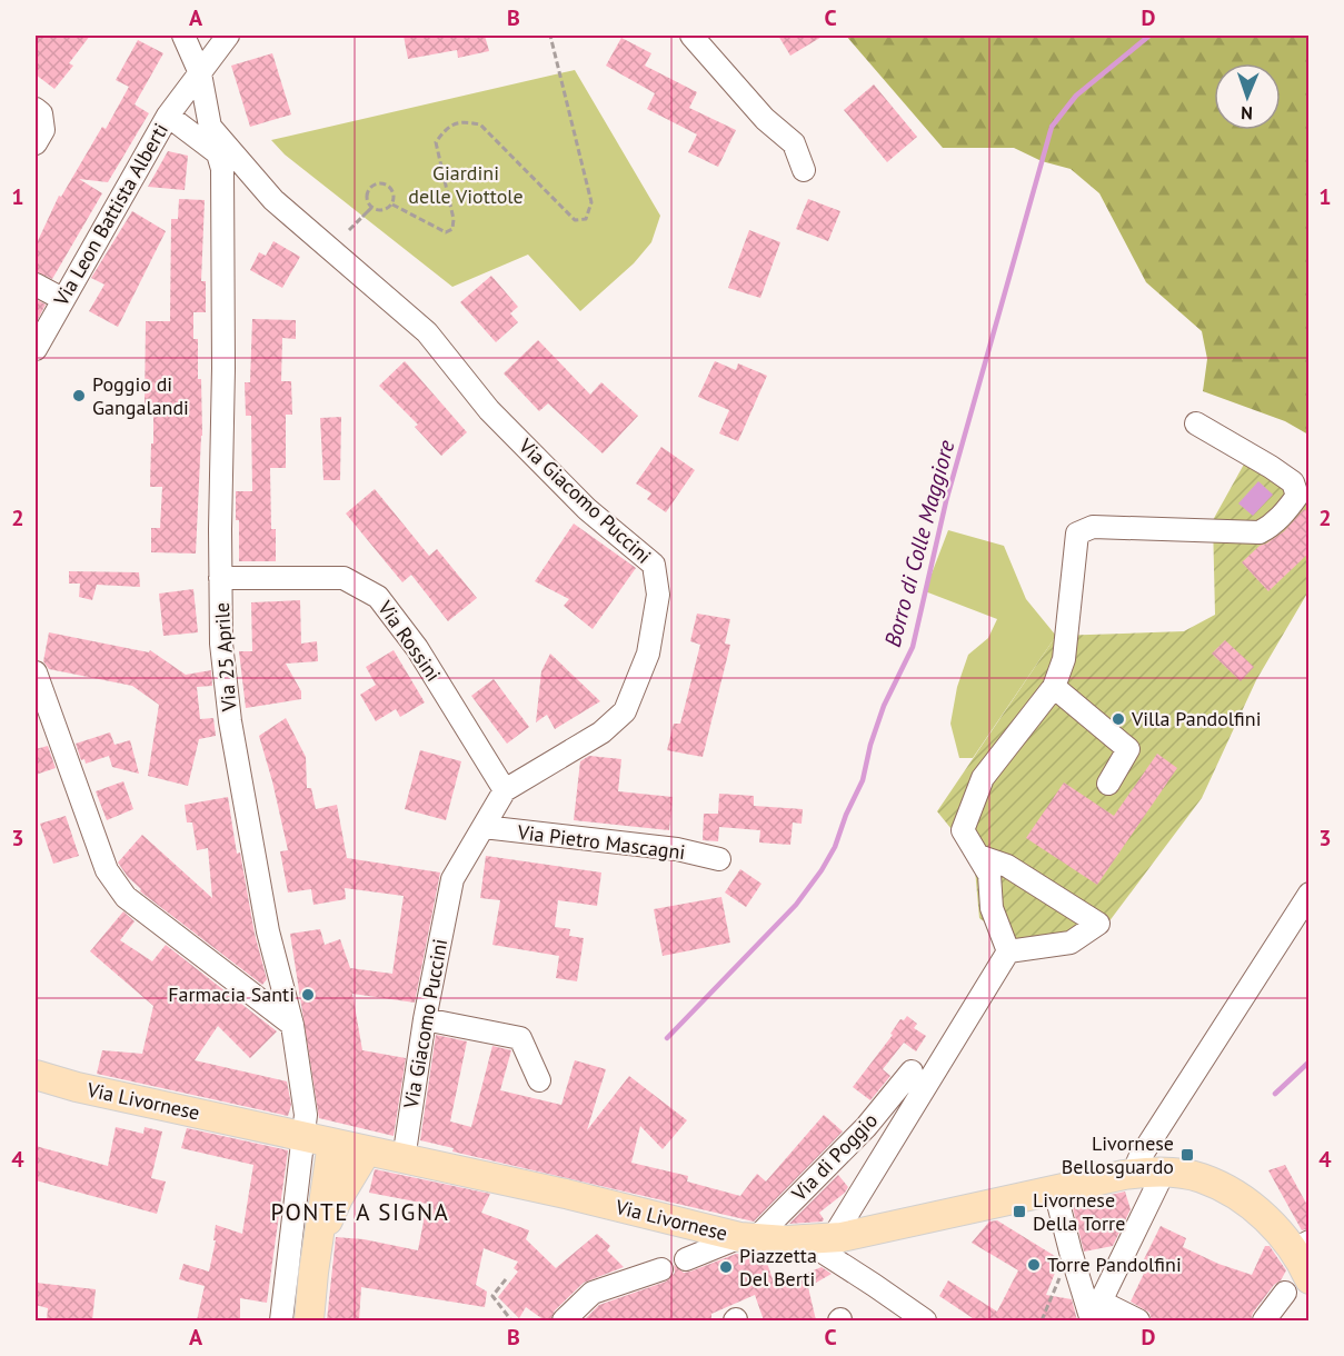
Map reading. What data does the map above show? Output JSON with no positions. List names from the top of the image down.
{
  "streets": {
    "main road": ["Via Livornese"],
    "street": [
      "Via Leon Battista Alberti",
      "Via Giacomo Puccini",
      "Via Rossini",
      "Via 25 Aprile",
      "Via Pietro Mascagni",
      "Via di Poggio"
    ]
  },
  "crossings": [
    ["Via Leon Battista Alberti", "Via Giacomo Puccini"],
    ["Via Leon Battista Alberti", "Via 25 Aprile"],
    ["Via Giacomo Puccini", "Via Rossini"],
    ["Via Giacomo Puccini", "Via 25 Aprile"],
    ["Via Giacomo Puccini", "Via Pietro Mascagni"],
    ["Via Giacomo Puccini", "Via Livornese"],
    ["Via Rossini", "Via 25 Aprile"],
    ["Via 25 Aprile", "Via Livornese"],
    ["Via Livornese", "Via di Poggio"]
  ],
  "districts": ["PONTE A SIGNA"],
  "water": ["Borro di Colle Maggiore"],
  "parks": ["Giardini delle Viottole"],
  "places": {
    "other": [
      "Poggio di Gangalandi",
      "Villa Pandolfini",
      "Farmacia Santi",
      "Torre Pandolfini",
      "Piazzetta Del Berti"
    ],
    "transit": ["Livornese Bellosguardo", "Livornese Della Torre"]
  },
  "north": "bottom",
  "grid": {
    "columns": [
      "A",
      "B",
      "C",
      "D"
    ],
    "rows": [
      "1",
      "2",
      "3",
      "4"
    ]
  }
}
